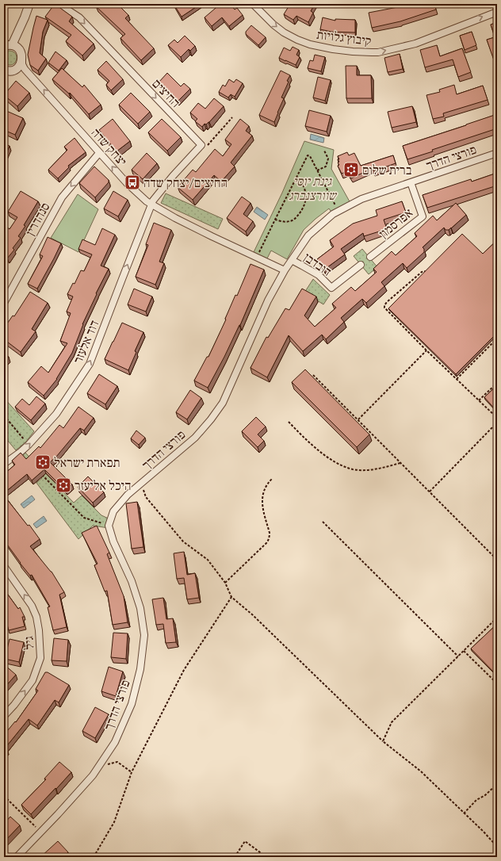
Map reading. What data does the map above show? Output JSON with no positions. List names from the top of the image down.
{
  "streets": {
    "street": [
      "קיבוץ גלויות",
      "החיצים",
      "יצחק שדה",
      "פורצי הדרך",
      "סנהדרין",
      "אפרסמון",
      "דובדבן",
      "דוד אלעזר",
      "גיל"
    ]
  },
  "crossings": [
    ["יצחק שדה", "פורצי הדרך"],
    ["יצחק שדה", "סנהדרין"],
    ["יצחק שדה", "דוד אלעזר"],
    ["פורצי הדרך", "אפרסמון"],
    ["פורצי הדרך", "דובדבן"]
  ],
  "one_way": [
    "קיבוץ גלויות",
    "החיצים",
    "יצחק שדה",
    "סנהדרין",
    "דוד אלעזר",
    "גיל"
  ],
  "parks": ["גינת יוסי שוורצנברג"],
  "places": {
    "synagogue": ["ברית שלום", "תפארת ישראל", "היכל אליעזר"],
    "bus stop": ["החיצים/יצחק שדה"]
  }
}
